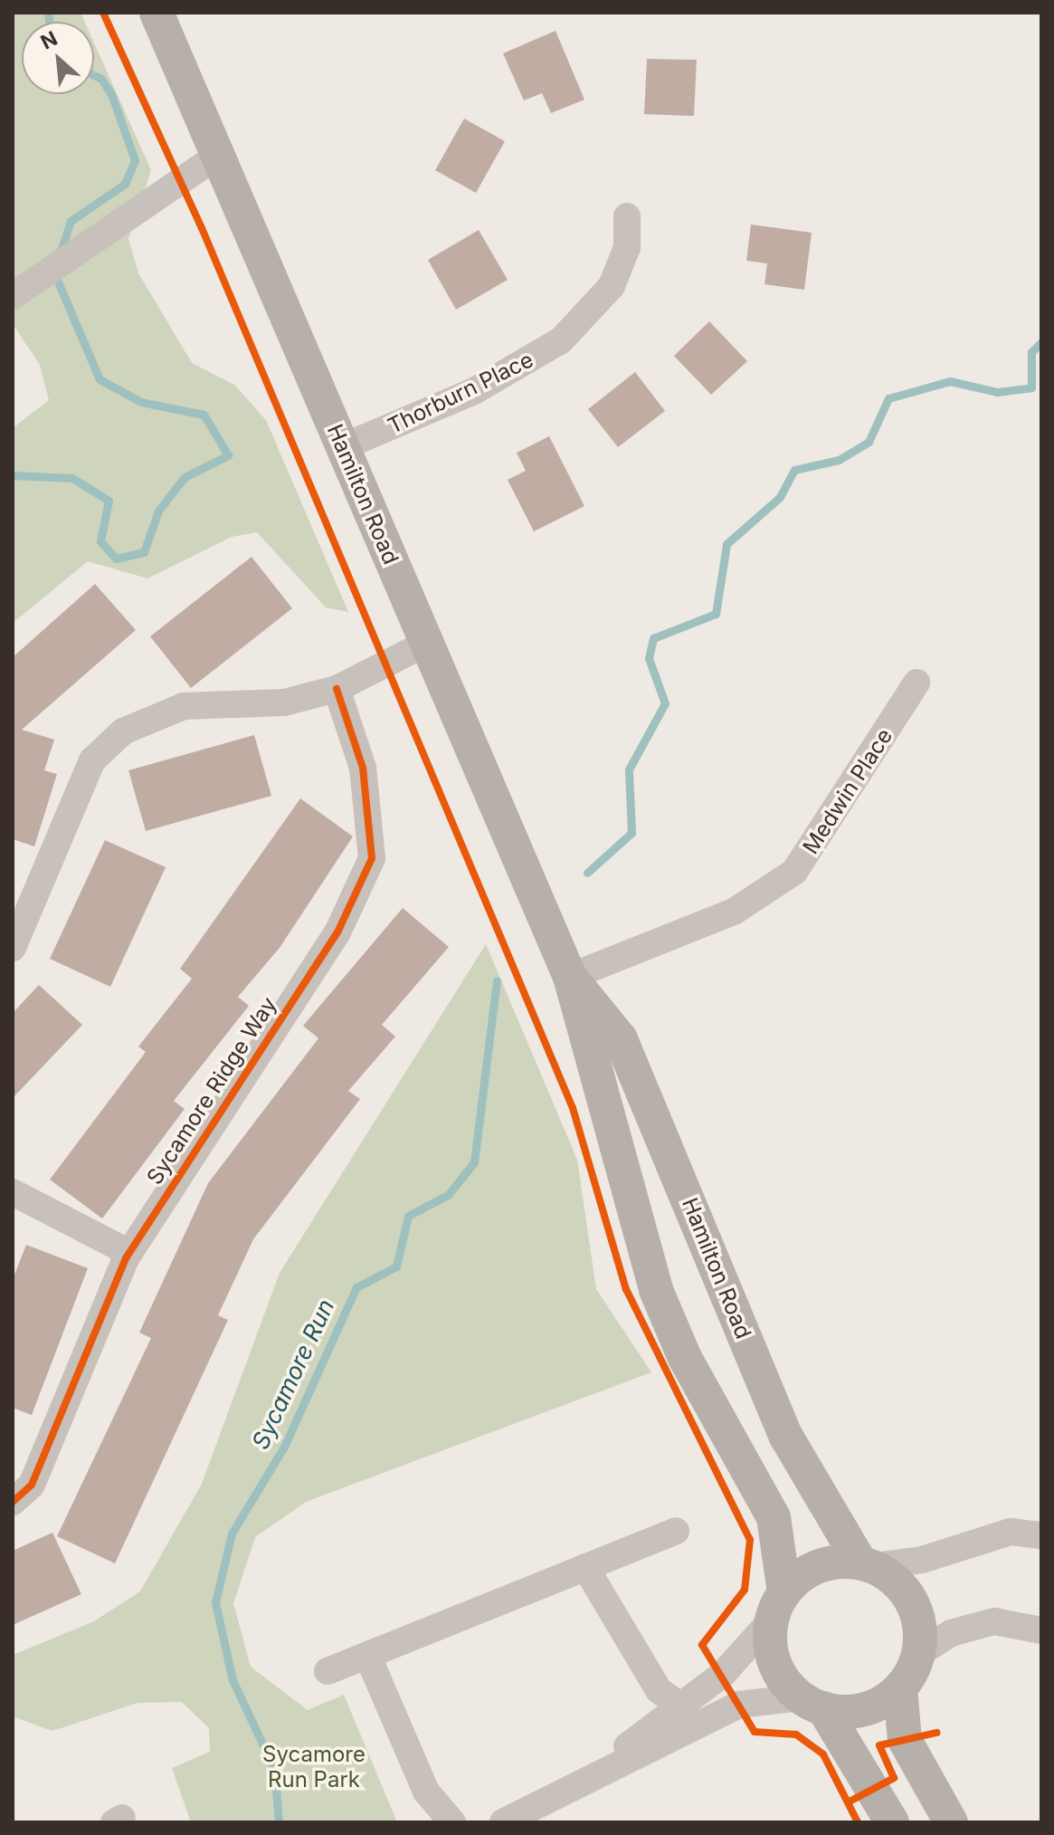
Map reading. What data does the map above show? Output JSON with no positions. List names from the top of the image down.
{
  "streets": {
    "main road": ["Hamilton Road"],
    "street": ["Thorburn Place", "Medwin Place", "Sycamore Ridge Way"]
  },
  "crossings": [
    ["Thorburn Place", "Hamilton Road"],
    ["Hamilton Road", "Medwin Place"]
  ],
  "water": ["Sycamore Run"],
  "parks": ["Sycamore Run Park"],
  "north": "top left"
}
